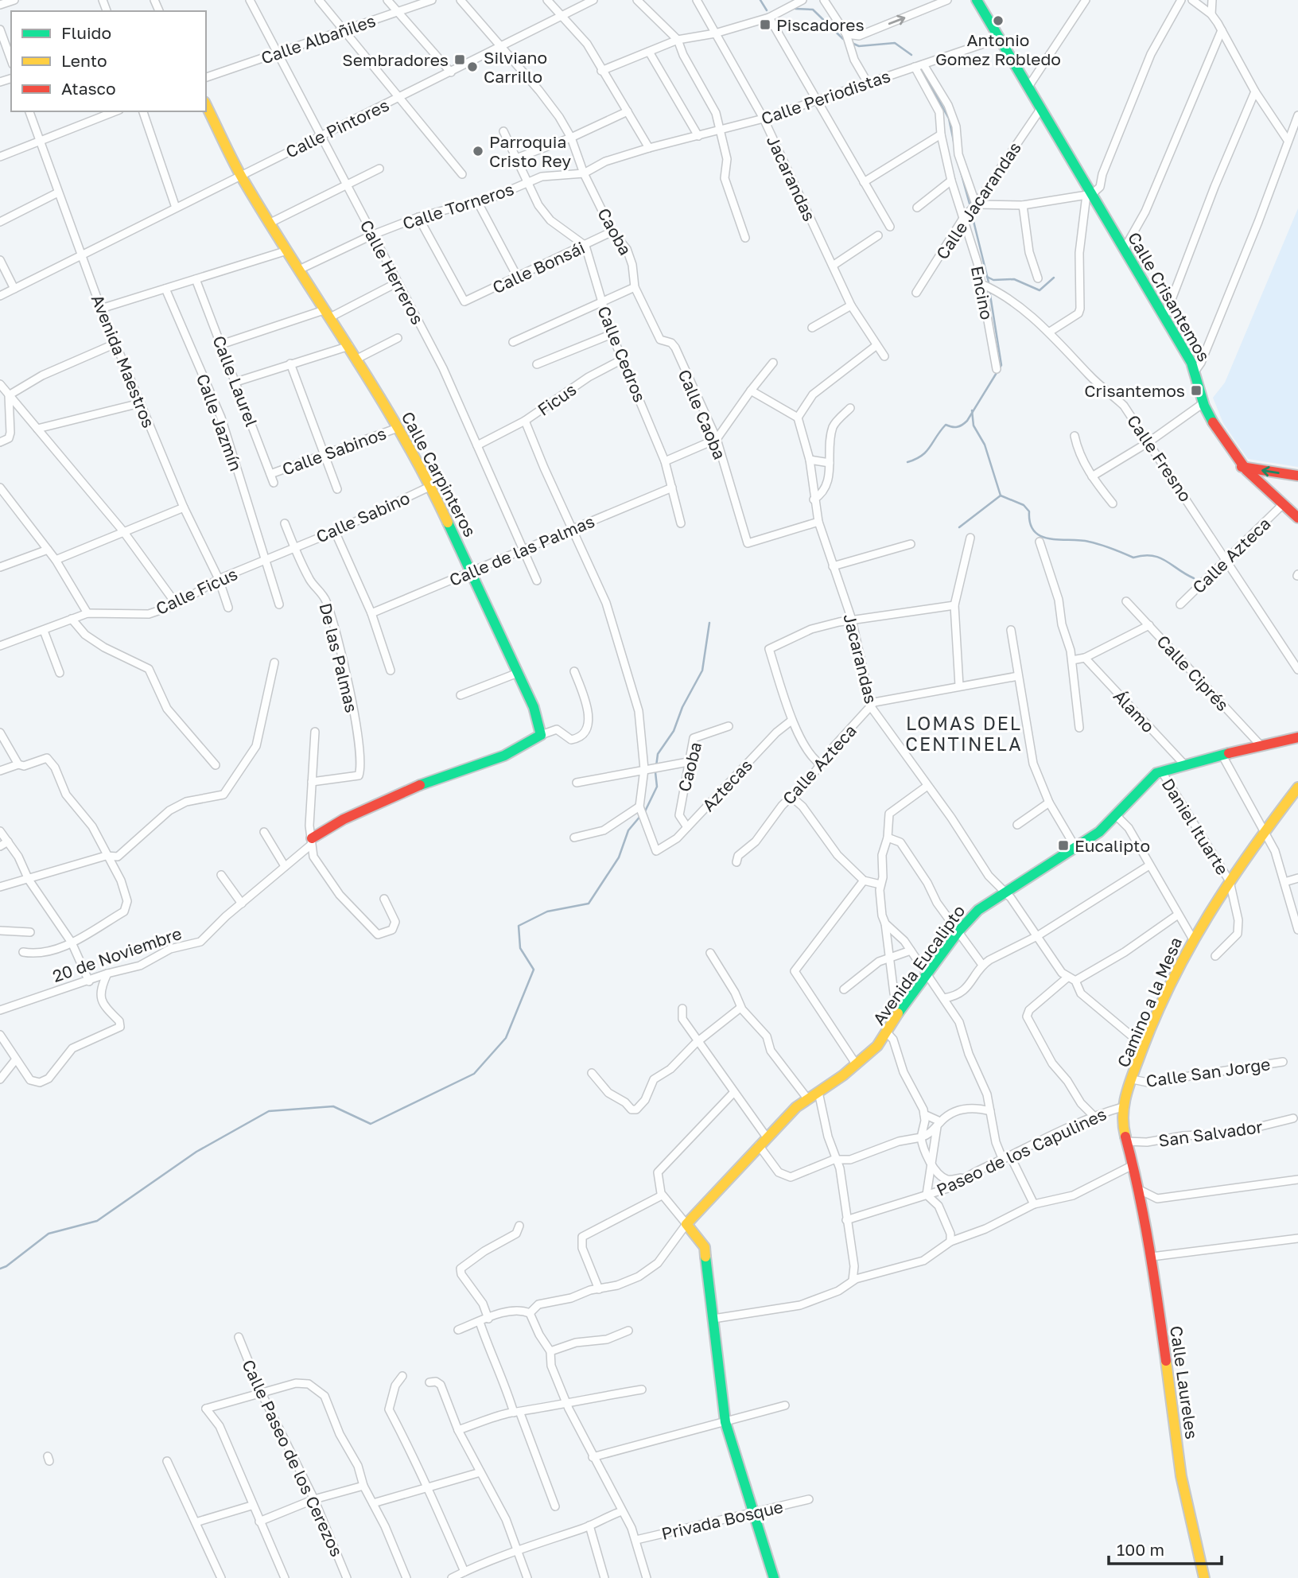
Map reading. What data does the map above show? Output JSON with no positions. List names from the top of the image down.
{
  "streets": {
    "street": [
      "Calle Albañiles",
      "Calle Periodistas",
      "Calle Pintores",
      "Jacarandas",
      "Calle Jacarandas",
      "Calle Torneros",
      "Caoba",
      "Calle Bonsái",
      "Calle Herreros",
      "Encino",
      "Calle Crisantemos",
      "Calle Cedros",
      "Avenida Maestros",
      "Calle Laurel",
      "Ficus",
      "Calle Caoba",
      "Calle Jazmín",
      "Calle Sabinos",
      "Calle Fresno",
      "Calle Carpinteros",
      "Calle Sabino",
      "Calle de las Palmas",
      "Calle Azteca",
      "Calle Ficus",
      "De las Palmas",
      "Calle Ciprés",
      "Álamo",
      "Aztecas",
      "Daniel Ituarte",
      "20 de Noviembre",
      "Avenida Eucalipto",
      "Camino a la Mesa",
      "Calle San Jorge",
      "San Salvador",
      "Paseo de los Capulines",
      "Calle Laureles",
      "Calle Paseo de los Cerezos",
      "Privada Bosque"
    ]
  },
  "crossings": [
    ["Calle Albañiles", "Calle Herreros"],
    ["Calle Periodistas", "Jacarandas"],
    ["Calle Periodistas", "Calle Torneros"],
    ["Calle Periodistas", "Caoba"],
    ["Calle Periodistas", "Encino"],
    ["Calle Periodistas", "Calle Crisantemos"],
    ["Calle Pintores", "Caoba"],
    ["Calle Pintores", "Calle Herreros"],
    ["Calle Pintores", "Avenida Maestros"],
    ["Calle Pintores", "Calle Carpinteros"],
    ["Jacarandas", "Calle Caoba"],
    ["Jacarandas", "Calle Azteca"],
    ["Jacarandas", "Avenida Eucalipto"],
    ["Calle Jacarandas", "Encino"],
    ["Calle Jacarandas", "Calle Crisantemos"],
    ["Calle Torneros", "Caoba"],
    ["Calle Torneros", "Calle Bonsái"],
    ["Calle Torneros", "Calle Herreros"],
    ["Calle Torneros", "Calle Carpinteros"],
    ["Caoba", "Calle Bonsái"],
    ["Caoba", "Calle Caoba"],
    ["Caoba", "Aztecas"],
    ["Calle Bonsái", "Calle Cedros"],
    ["Calle Herreros", "Calle de las Palmas"],
    ["Encino", "Calle Fresno"],
    ["Calle Crisantemos", "Calle Azteca"],
    ["Calle Cedros", "Ficus"],
    ["Calle Cedros", "Calle de las Palmas"],
    ["Avenida Maestros", "Calle Ficus"],
    ["Calle Laurel", "Calle Sabinos"],
    ["Calle Jazmín", "Calle Ficus"],
    ["Calle Sabinos", "Calle Carpinteros"],
    ["Calle Fresno", "Calle Azteca"],
    ["Calle Carpinteros", "Calle Sabino"],
    ["Calle Carpinteros", "Calle de las Palmas"],
    ["Calle Carpinteros", "20 de Noviembre"],
    ["Calle Sabino", "Calle Ficus"],
    ["Calle Sabino", "De las Palmas"],
    ["Calle Ficus", "De las Palmas"],
    ["Calle Ciprés", "Avenida Eucalipto"],
    ["Álamo", "Avenida Eucalipto"],
    ["Daniel Ituarte", "Avenida Eucalipto"],
    ["Daniel Ituarte", "Camino a la Mesa"],
    ["Camino a la Mesa", "Calle San Jorge"],
    ["Camino a la Mesa", "San Salvador"],
    ["Camino a la Mesa", "Paseo de los Capulines"],
    ["Camino a la Mesa", "Calle Laureles"]
  ],
  "districts": ["LOMAS DEL CENTINELA"],
  "places": {
    "other": ["Antonio Gomez Robledo", "Silviano Carrillo", "Parroquia Cristo Rey"],
    "transit": [
      "Piscadores",
      "Sembradores",
      "Crisantemos",
      "Eucalipto"
    ]
  },
  "legend": ["Fluido", "Lento", "Atasco"],
  "scale_bar": "100 m"
}
